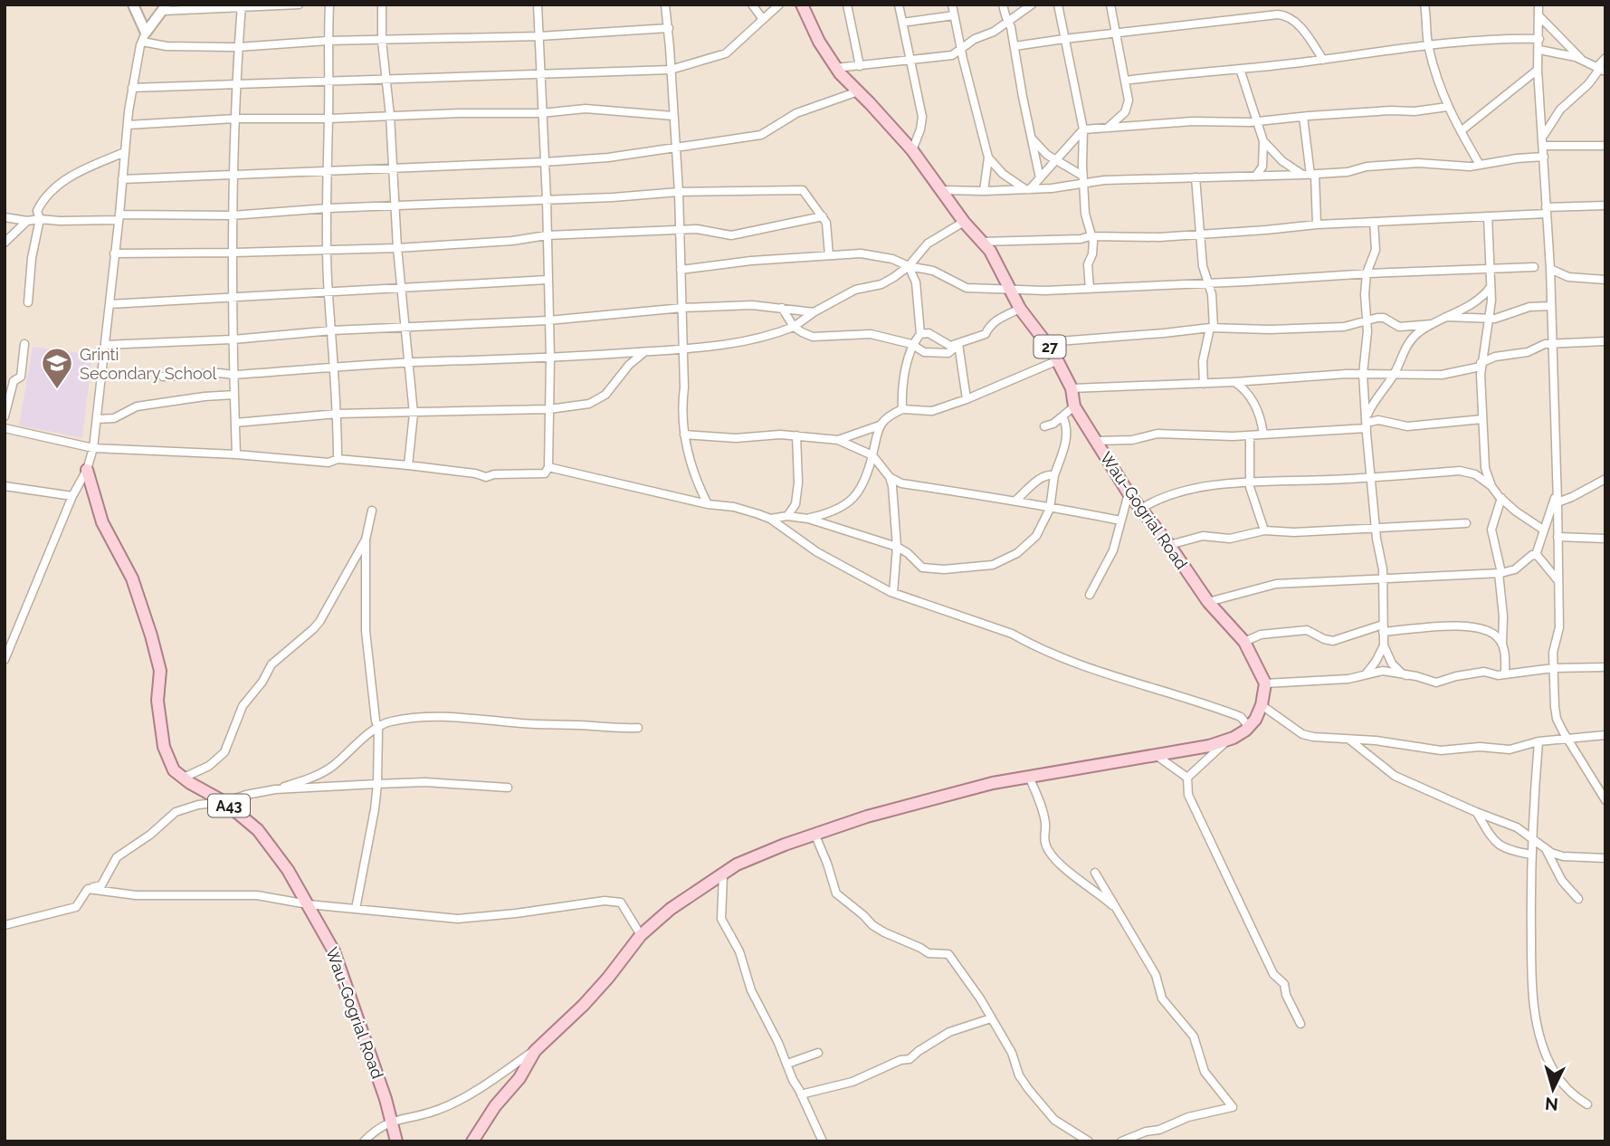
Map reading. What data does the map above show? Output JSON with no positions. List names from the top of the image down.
{
  "streets": {
    "main road": ["27", "Wau-Gogrial Road", "A43"]
  },
  "places": {
    "school or university": ["Grinti Secondary School"]
  },
  "north": "bottom"
}
